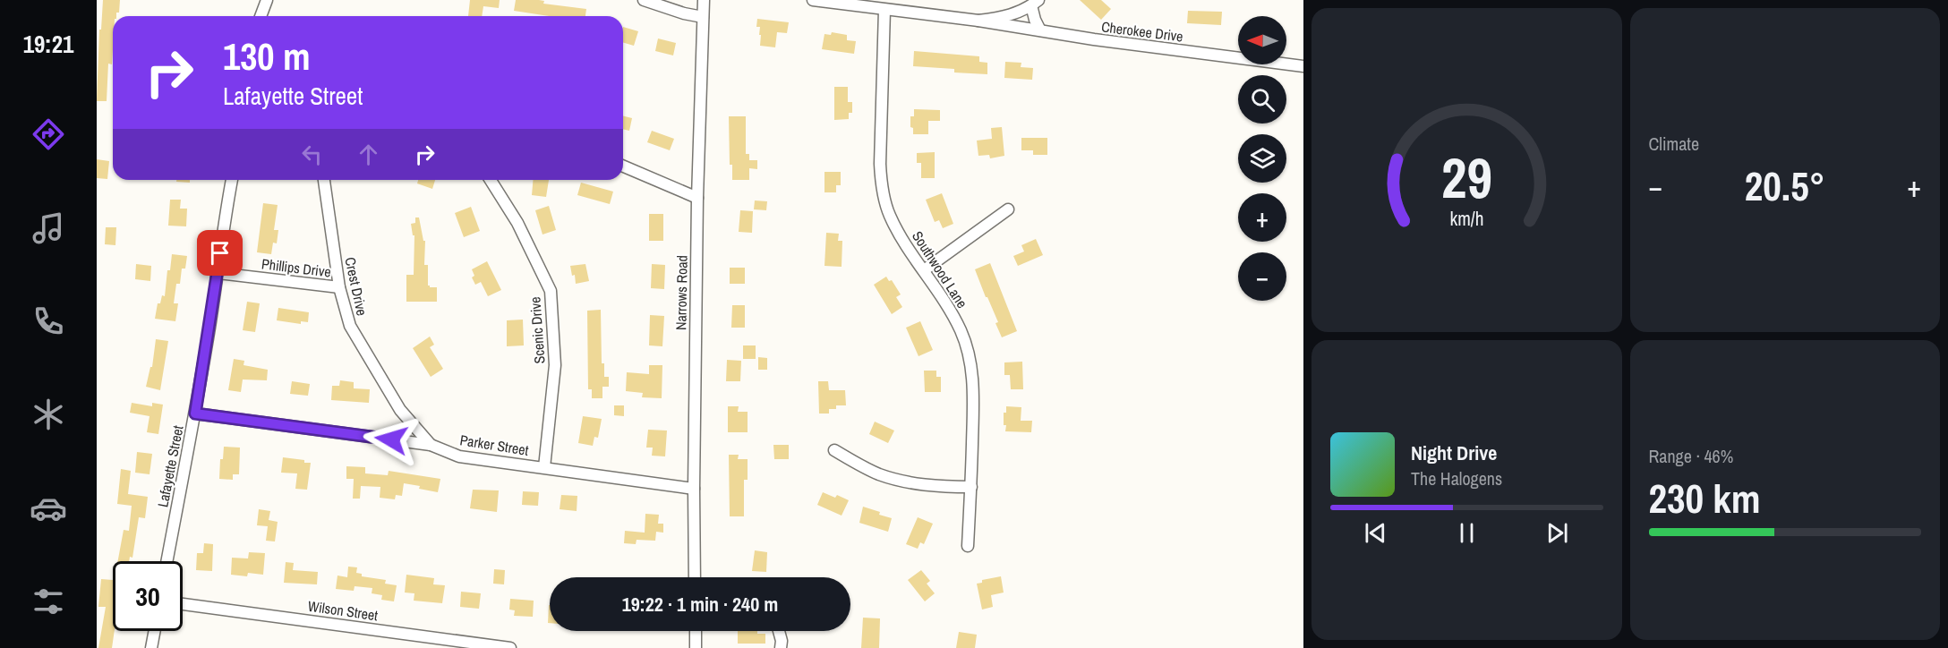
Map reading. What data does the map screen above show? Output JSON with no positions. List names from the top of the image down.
{
  "streets": {
    "street": [
      "Cherokee Drive",
      "Phillips Drive",
      "Southwood Lane",
      "Crest Drive",
      "Narrows Road",
      "Scenic Drive",
      "Parker Street",
      "Lafayette Street",
      "Wilson Street"
    ]
  },
  "crossings": [
    ["Phillips Drive", "Crest Drive"],
    ["Phillips Drive", "Lafayette Street"],
    ["Crest Drive", "Parker Street"],
    ["Narrows Road", "Parker Street"],
    ["Scenic Drive", "Parker Street"],
    ["Parker Street", "Lafayette Street"]
  ],
  "north": "left",
  "page": {
    "tabs": "19:21",
    "tile": [
      "Climate",
      ["Range · 46%", "230 km"]
    ],
    "map_buttons": ["+", "−"],
    "turn": ["130 m", "Lafayette Street"],
    "heat": ["−", "20.5°", "+"],
    "song": ["Night Drive", "The Halogens"],
    "limit": "30",
    "trip": "19:22 · 1 min · 240 m",
    "gauge": ["29", "km/h"]
  }
}
